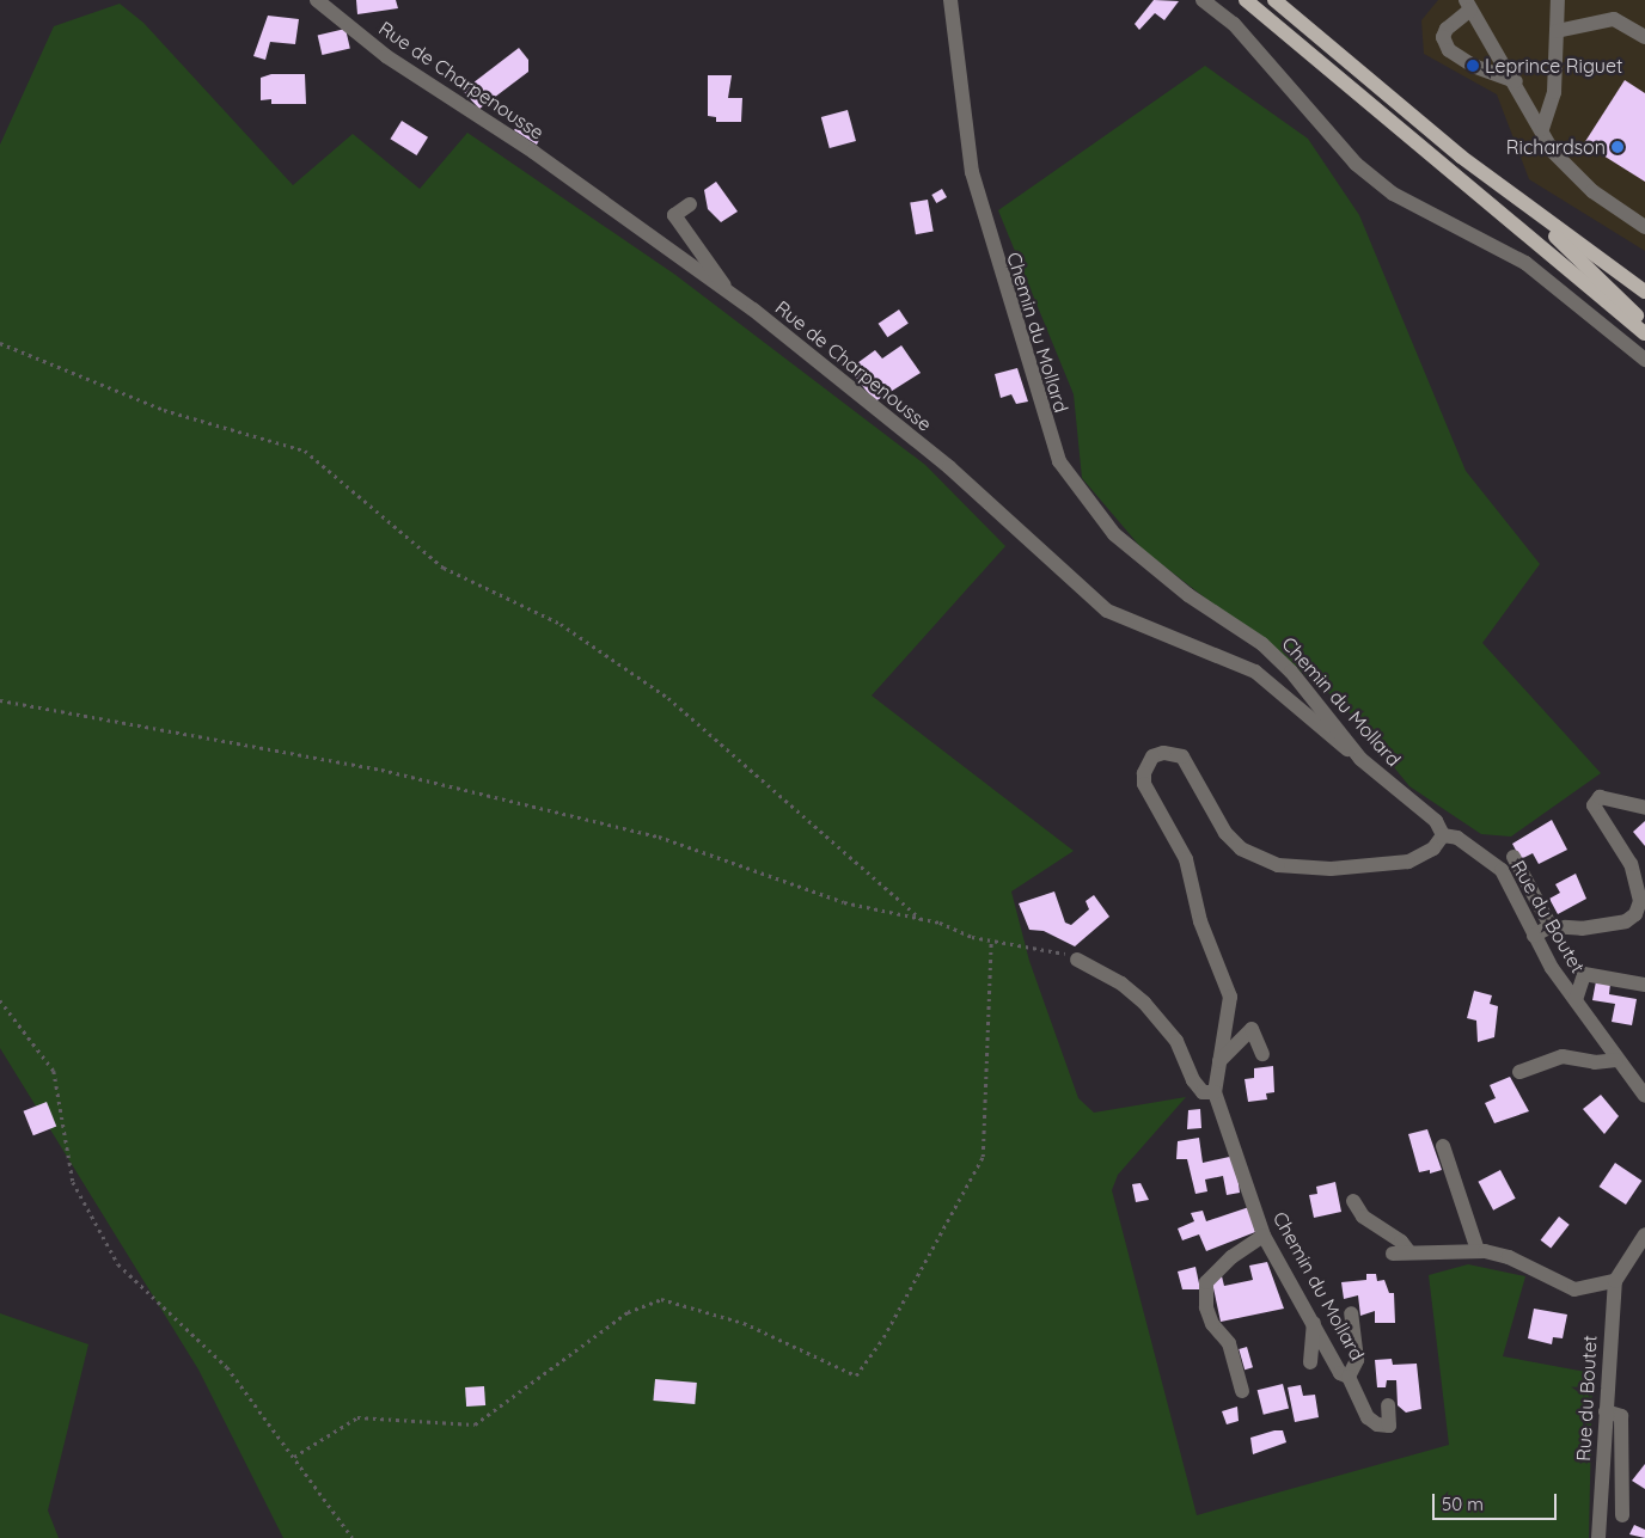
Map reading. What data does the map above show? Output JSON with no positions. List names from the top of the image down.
{
  "streets": {
    "street": ["Rue de Charpenousse", "Chemin du Mollard", "Rue du Boutet"]
  },
  "crossings": [
    ["Rue de Charpenousse", "Chemin du Mollard"],
    ["Chemin du Mollard", "Rue du Boutet"]
  ],
  "places": ["Leprince Riguet", "Richardson"],
  "scale_bar": "50 m"
}
